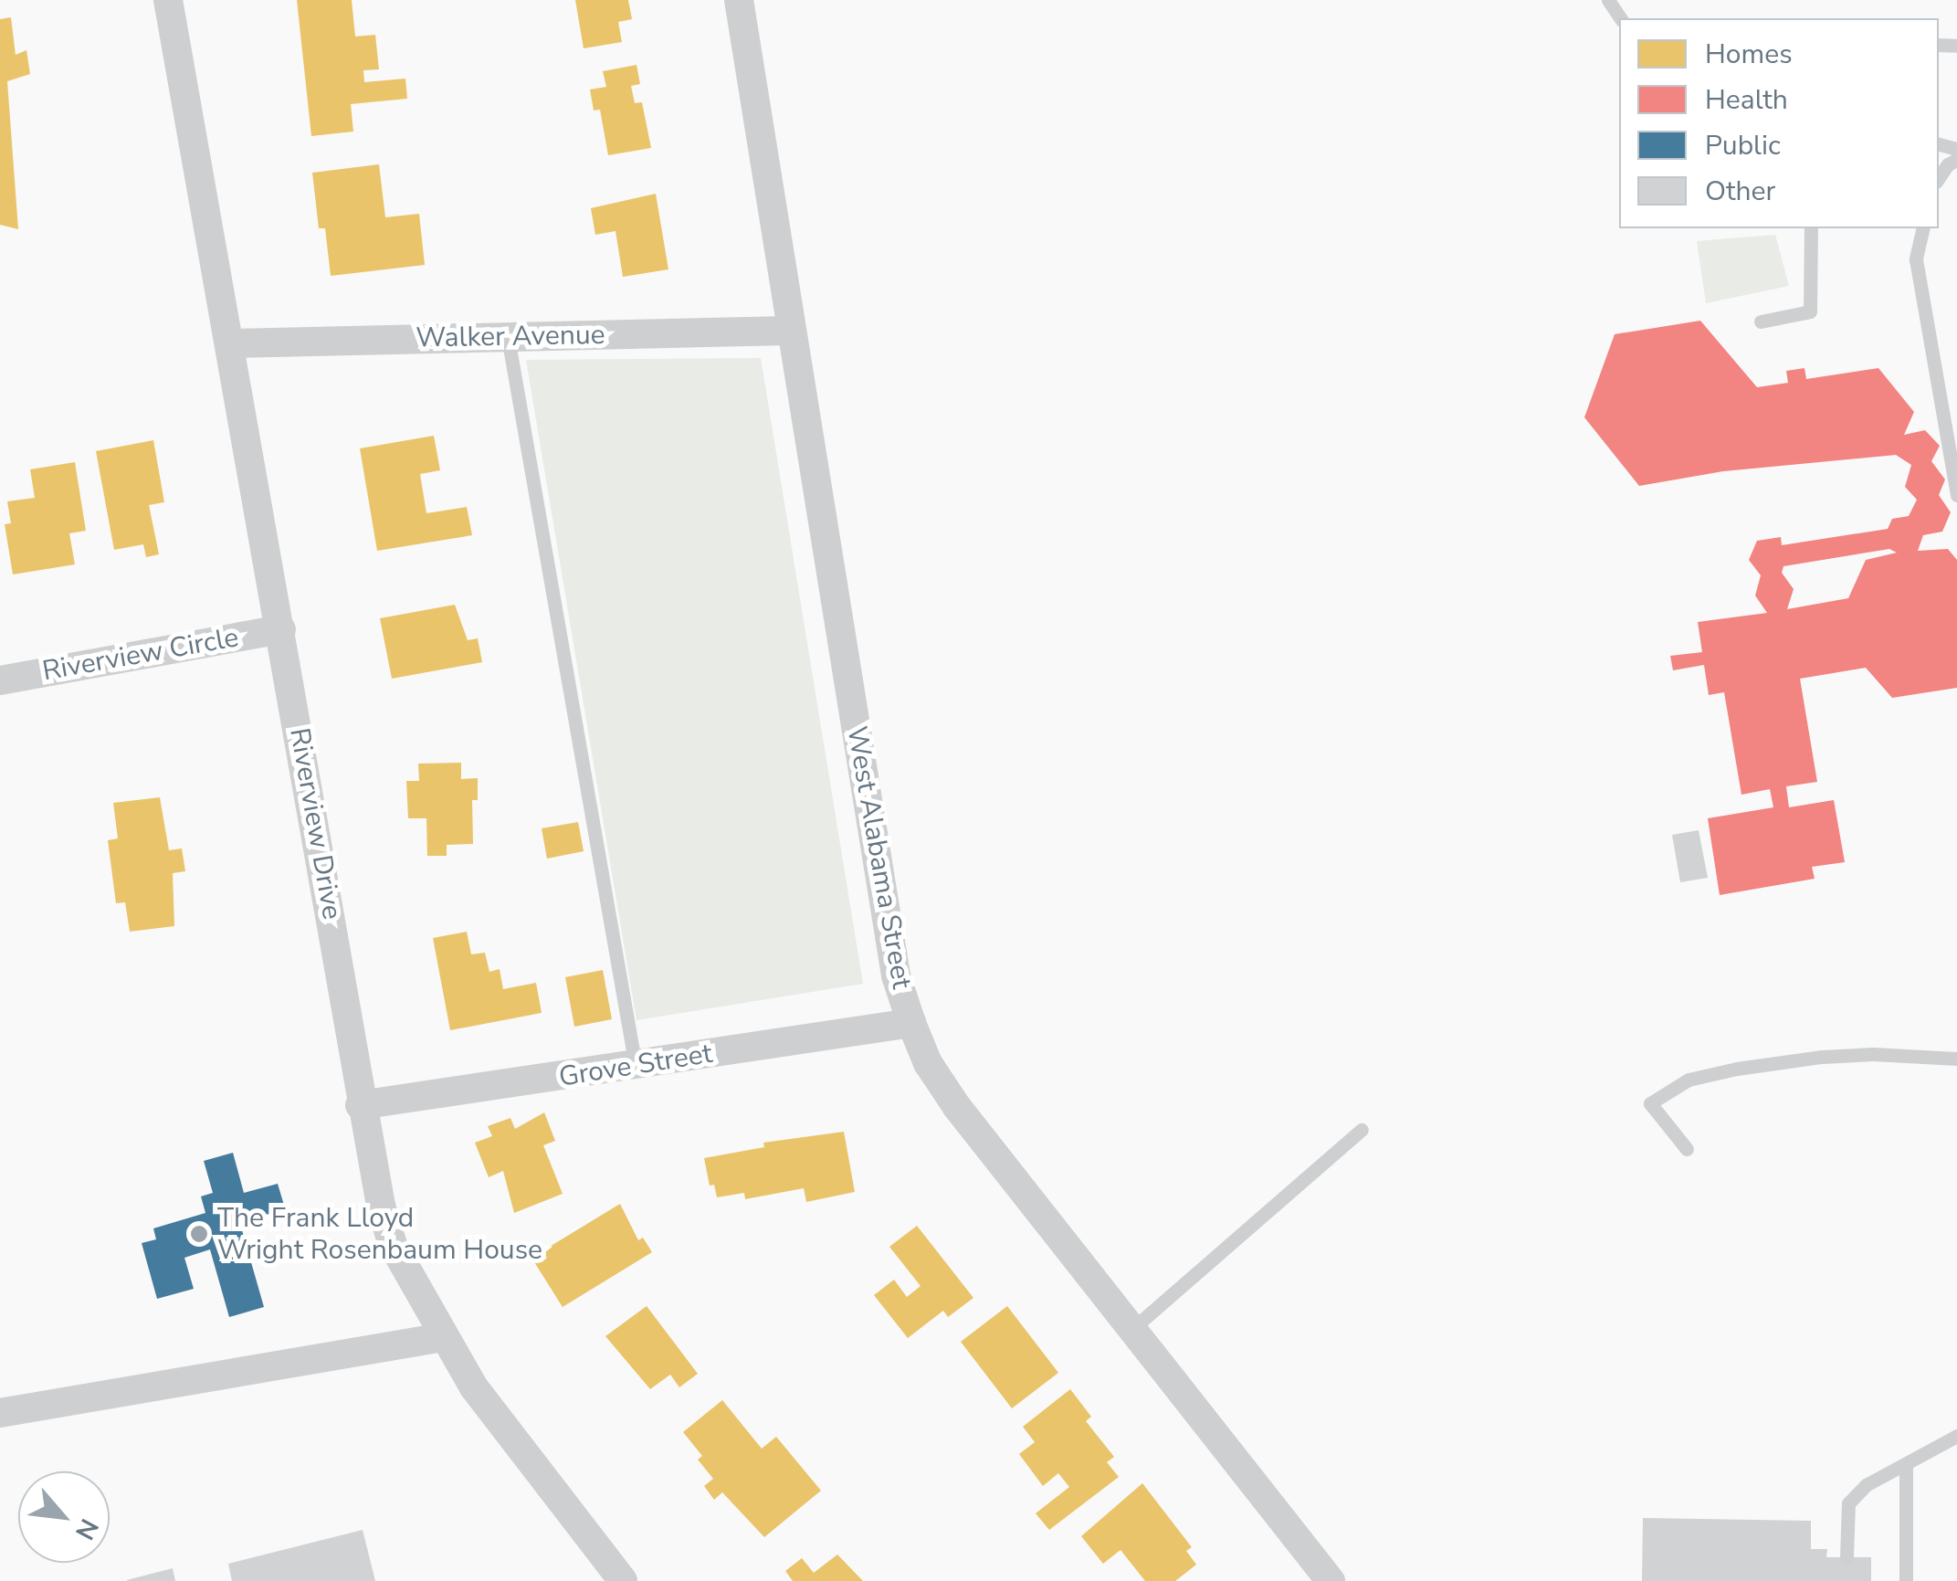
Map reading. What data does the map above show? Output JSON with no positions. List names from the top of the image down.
{
  "streets": {
    "street": [
      "Walker Avenue",
      "Riverview Circle",
      "Riverview Drive",
      "West Alabama Street",
      "Grove Street"
    ]
  },
  "crossings": [
    ["Walker Avenue", "Riverview Drive"],
    ["Walker Avenue", "West Alabama Street"],
    ["Riverview Circle", "Riverview Drive"],
    ["Riverview Drive", "Grove Street"],
    ["West Alabama Street", "Grove Street"]
  ],
  "places": ["The Frank Lloyd Wright Rosenbaum House"],
  "legend": [
    "Homes",
    "Health",
    "Public",
    "Other"
  ],
  "north": "bottom right"
}
